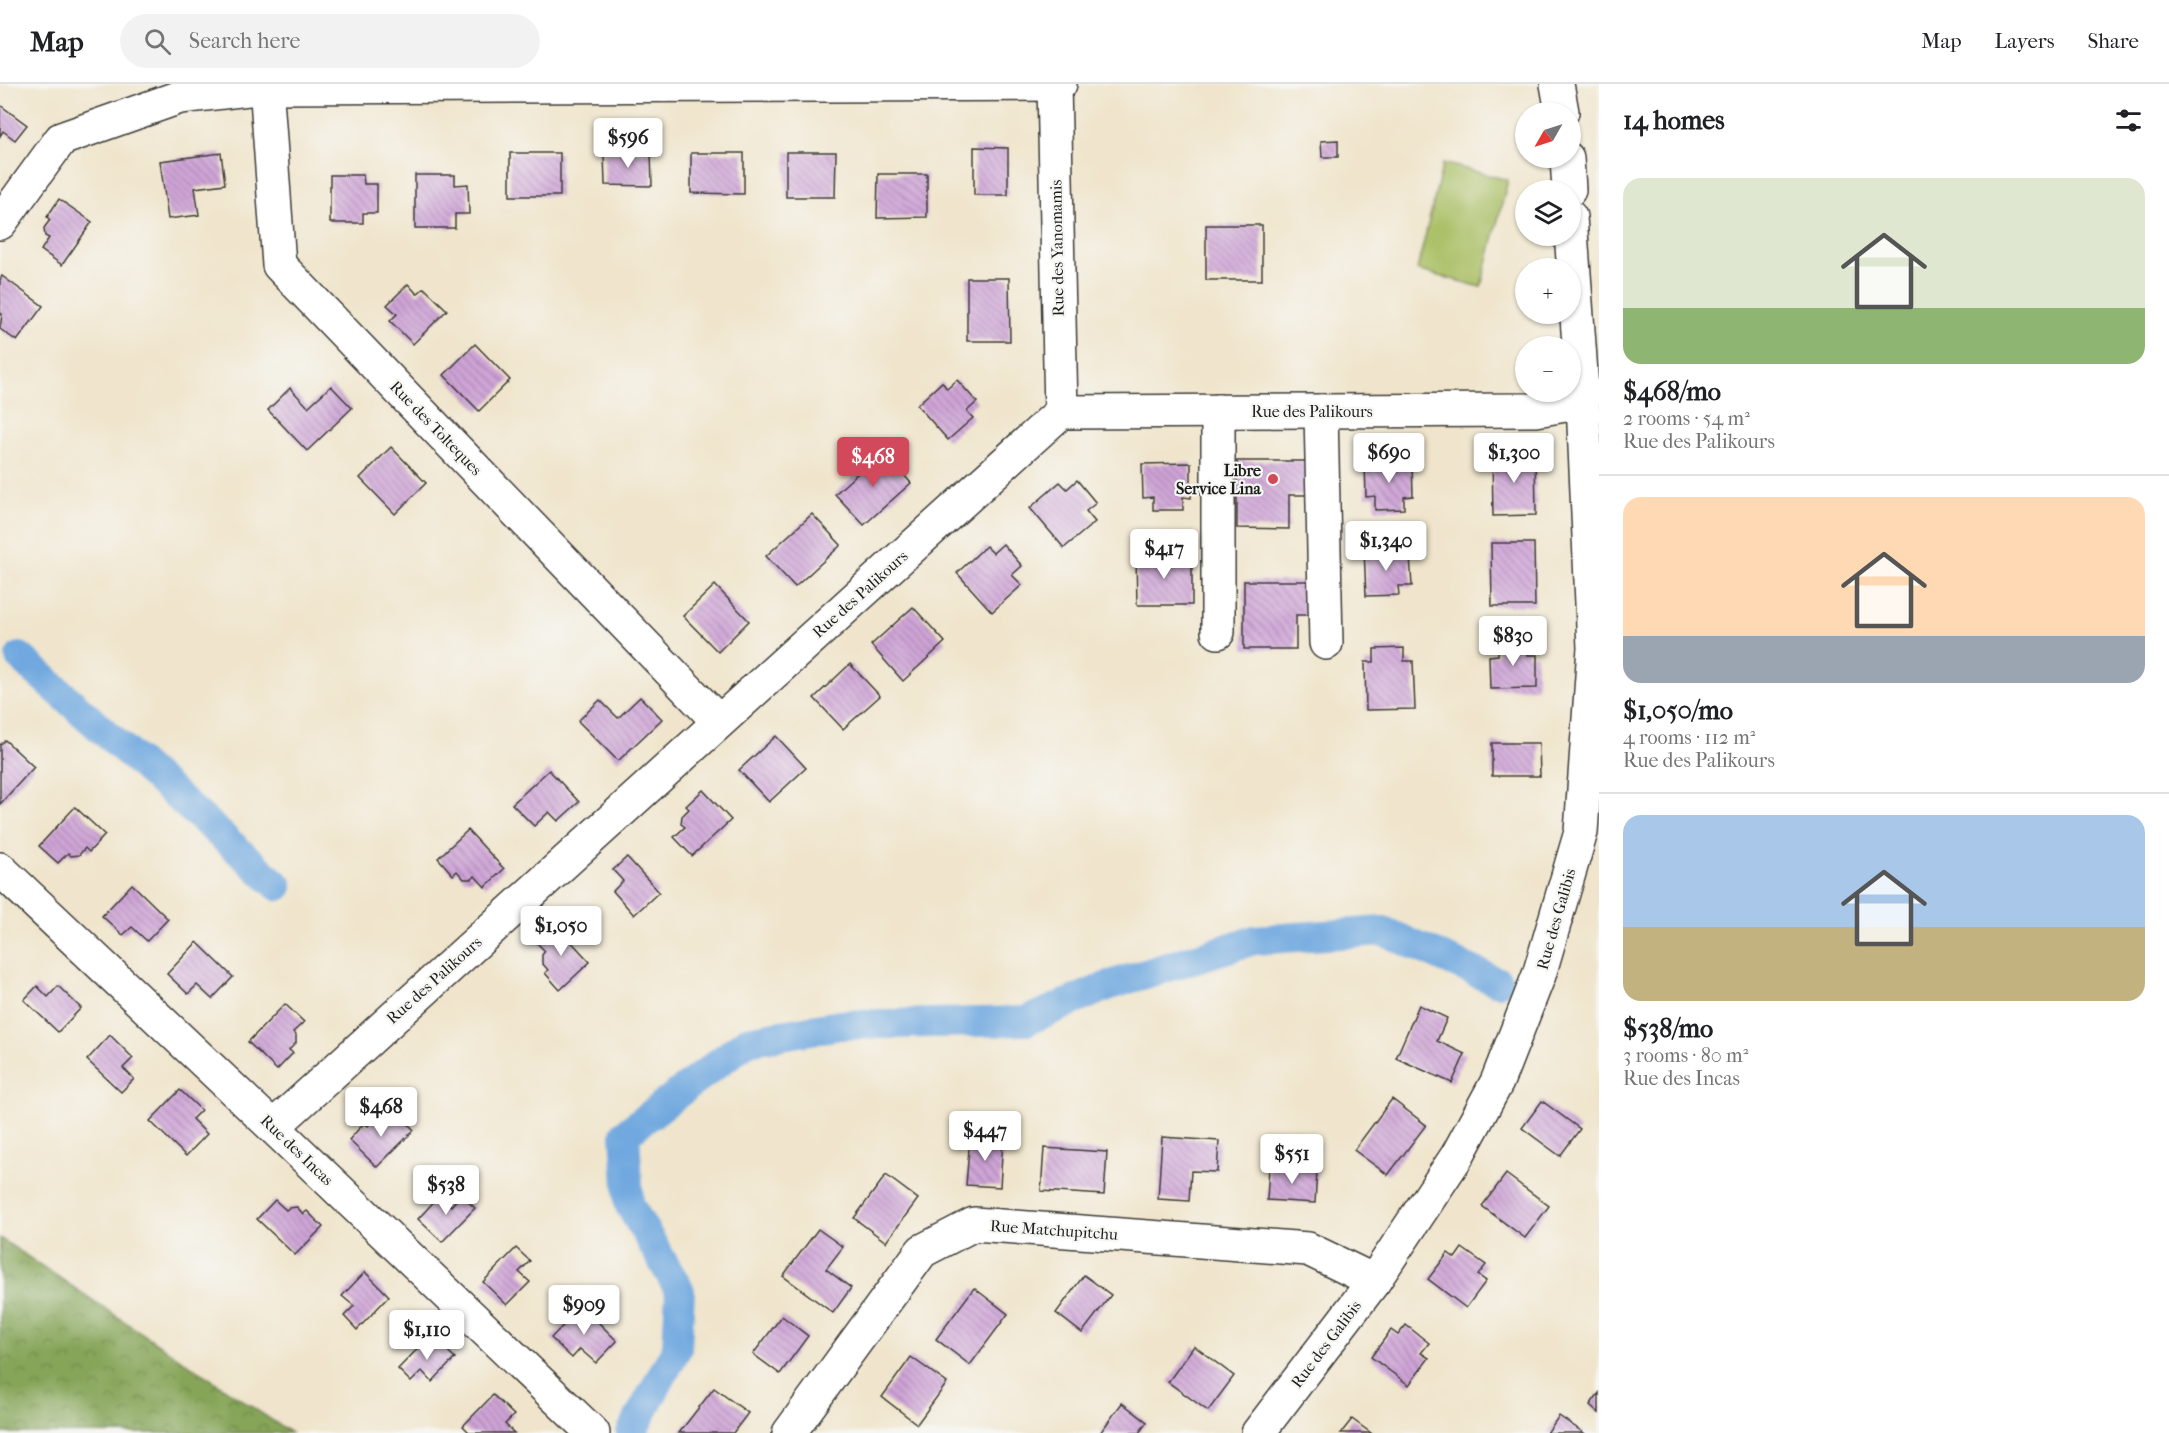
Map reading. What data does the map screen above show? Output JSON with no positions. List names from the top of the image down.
{
  "streets": {
    "street": [
      "Rue des Yanomamis",
      "Rue des Palikours",
      "Rue des Tolteques",
      "Rue des Galibis",
      "Rue des Incas",
      "Rue Matchupitchu"
    ]
  },
  "crossings": [
    ["Rue des Yanomamis", "Rue des Palikours"],
    ["Rue des Palikours", "Rue des Tolteques"],
    ["Rue des Palikours", "Rue des Galibis"],
    ["Rue des Palikours", "Rue des Incas"],
    ["Rue des Galibis", "Rue Matchupitchu"]
  ],
  "places": ["Libre Service Lina"],
  "north": "bottom left",
  "page": {
    "header": "Map",
    "search": "Search here",
    "nav": ["Map", "Layers", "Share"],
    "heading": "14 homes",
    "map_buttons": ["+", "−"],
    "price": [
      "$596",
      "$690",
      "$1,300",
      "$468",
      "$1,340",
      "$417",
      "$830",
      "$1,050",
      "$468",
      "$447",
      "$551",
      "$538",
      "$909",
      "$1,110"
    ],
    "list": [
      {
        "name": "$468/mo",
        "note": "2 rooms · 54 m² · Rue des Palikours"
      },
      {
        "name": "$1,050/mo",
        "note": "4 rooms · 112 m² · Rue des Palikours"
      },
      {
        "name": "$538/mo",
        "note": "3 rooms · 80 m² · Rue des Incas"
      }
    ]
  }
}
